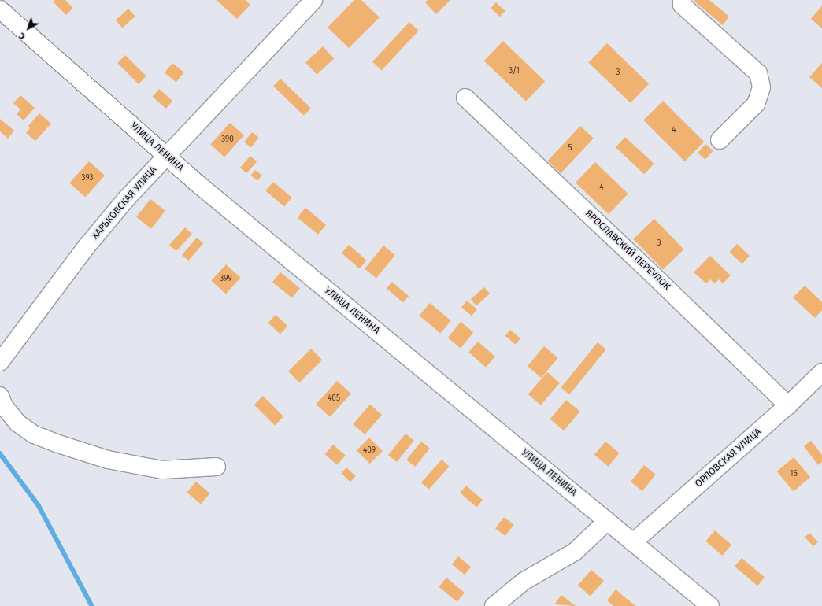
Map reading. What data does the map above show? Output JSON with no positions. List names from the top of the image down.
{
  "streets": {
    "street": [
      "УЛИЦА ЛЕНИНА",
      "ХАРЬКОВСКАЯ УЛИЦА",
      "ЯРОСЛАВСКИЙ ПЕРЕУЛОК",
      "ОРЛОВСКАЯ УЛИЦА"
    ]
  },
  "crossings": [
    ["УЛИЦА ЛЕНИНА", "ХАРЬКОВСКАЯ УЛИЦА"],
    ["УЛИЦА ЛЕНИНА", "ОРЛОВСКАЯ УЛИЦА"],
    ["ЯРОСЛАВСКИЙ ПЕРЕУЛОК", "ОРЛОВСКАЯ УЛИЦА"]
  ],
  "house_numbers": [
    "3/1",
    "3",
    "4",
    "390",
    "5",
    "393",
    "4",
    "3",
    "399",
    "405",
    "409",
    "16"
  ],
  "north": "bottom left"
}
